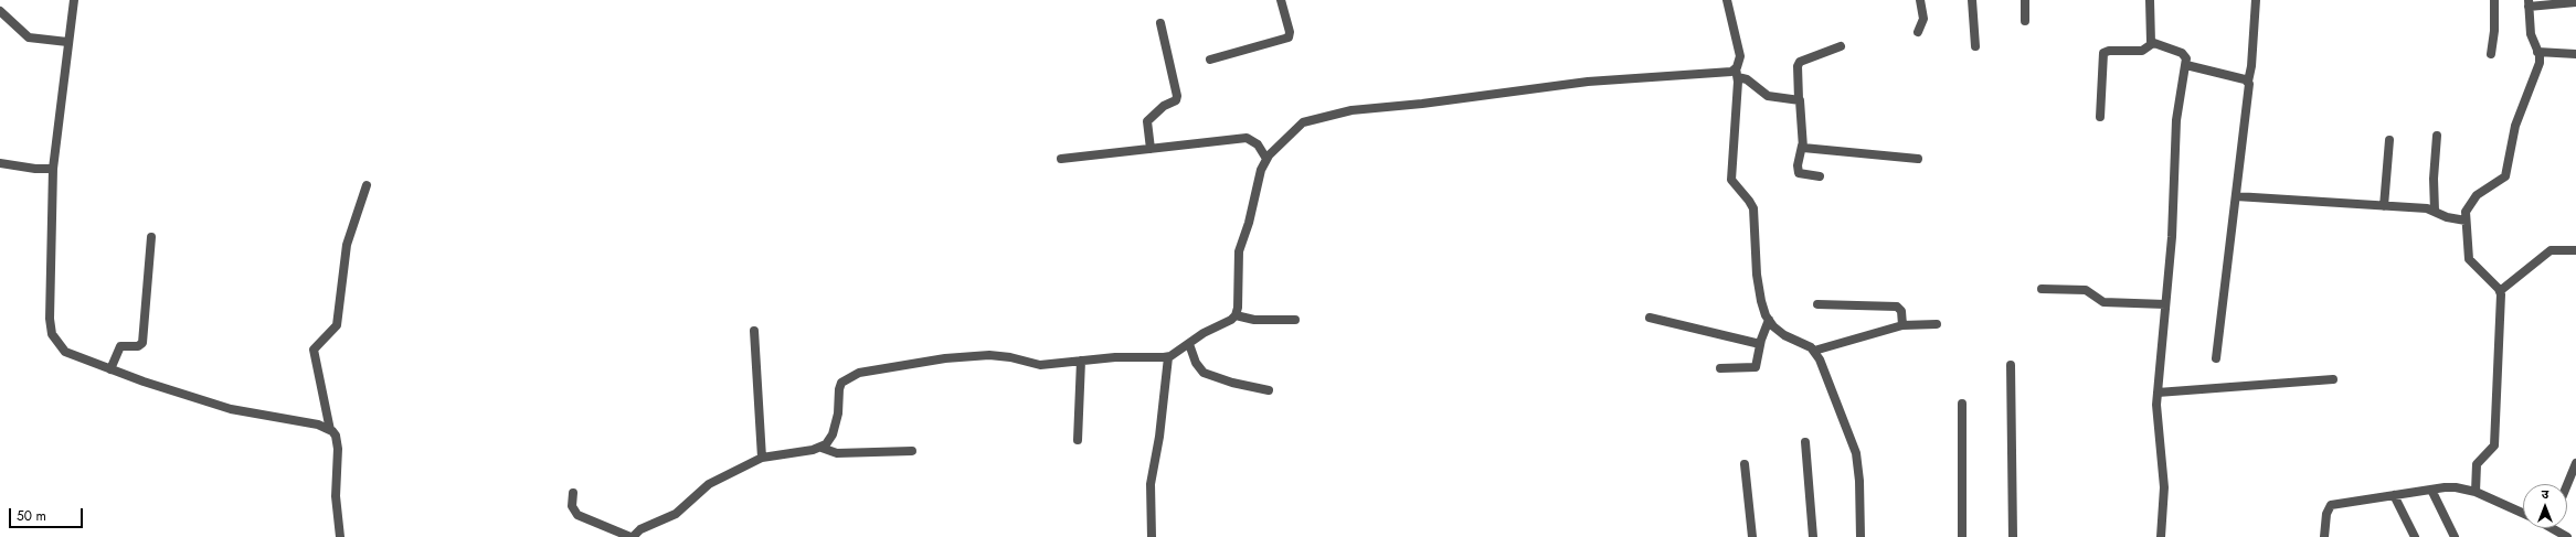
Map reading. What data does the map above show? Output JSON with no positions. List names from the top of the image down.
{
  "scale_bar": "50 m",
  "north": "top"
}
